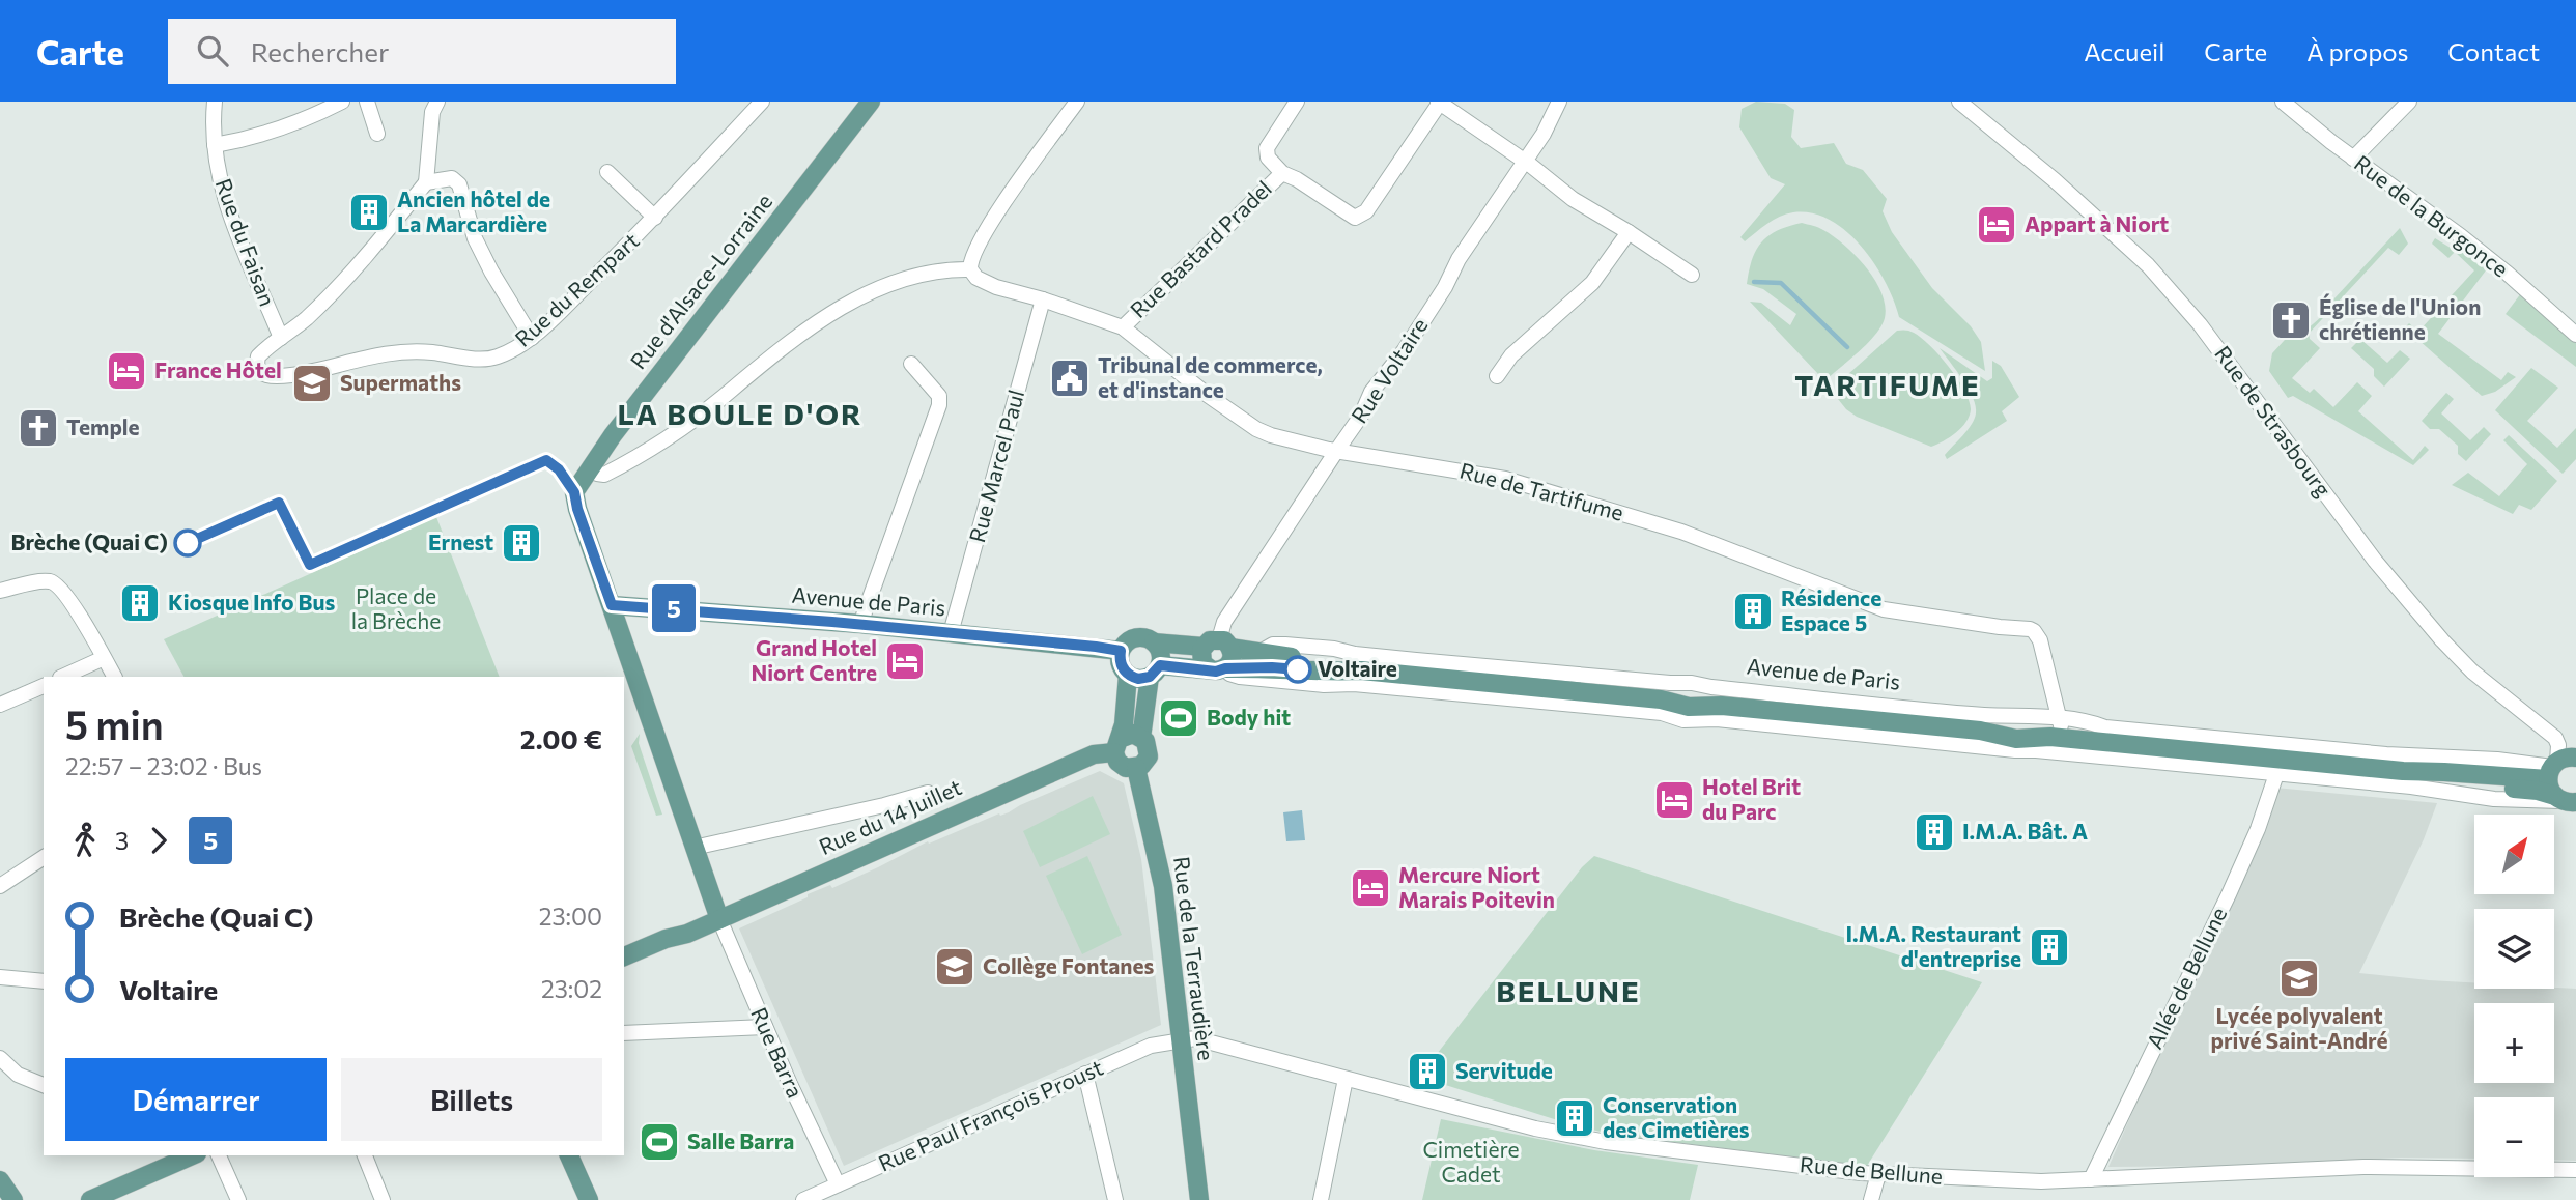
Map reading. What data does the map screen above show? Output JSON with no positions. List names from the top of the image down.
{
  "streets": {
    "main road": [
      "Rue d'Alsace-Lorraine",
      "Avenue de Paris",
      "Rue du 14 Juillet",
      "Rue de la Terraudière"
    ],
    "street": [
      "Rue de la Burgonce",
      "Rue du Faisan",
      "Rue Bastard Pradel",
      "Rue du Rempart",
      "Rue Voltaire",
      "Rue de Strasbourg",
      "Rue Marcel Paul",
      "Rue de Tartifume",
      "Allée de Bellune",
      "Rue Barra",
      "Rue Paul François Proust",
      "Rue de Bellune"
    ]
  },
  "crossings": [
    ["Rue du Faisan", "Rue du Rempart"],
    ["Rue Bastard Pradel", "Rue de Tartifume"],
    ["Rue d'Alsace-Lorraine", "Avenue de Paris"],
    ["Rue Voltaire", "Rue de Tartifume"],
    ["Rue Voltaire", "Avenue de Paris"],
    ["Rue de Strasbourg", "Avenue de Paris"],
    ["Rue Marcel Paul", "Rue de Tartifume"],
    ["Rue Marcel Paul", "Avenue de Paris"],
    ["Rue de Tartifume", "Avenue de Paris"],
    ["Avenue de Paris", "Allée de Bellune"],
    ["Rue du 14 Juillet", "Rue de la Terraudière"],
    ["Rue du 14 Juillet", "Rue Barra"],
    ["Rue de la Terraudière", "Rue Paul François Proust"],
    ["Rue de la Terraudière", "Rue de Bellune"],
    ["Allée de Bellune", "Rue de Bellune"],
    ["Rue Barra", "Rue Paul François Proust"],
    ["Rue Paul François Proust", "Rue de Bellune"]
  ],
  "districts": ["TARTIFUME", "LA BOULE D'OR", "BELLUNE"],
  "parks": ["Place de la Brèche", "Cimetière Cadet"],
  "places": {
    "building": [
      "Ancien hôtel de La Marcardière",
      "Ernest",
      "Kiosque Info Bus",
      "Résidence Espace 5",
      "I.M.A. Bât. A",
      "I.M.A. Restaurant d'entreprise",
      "Servitude",
      "Conservation des Cimetières"
    ],
    "hotel": [
      "Appart à Niort",
      "France Hôtel",
      "Grand Hotel Niort Centre",
      "Hotel Brit du Parc",
      "Mercure Niort Marais Poitevin"
    ],
    "church": ["Église de l'Union chrétienne", "Temple"],
    "public building": ["Tribunal de commerce, et d'instance"],
    "school or university": ["Supermaths", "Collège Fontanes", "Lycée polyvalent privé Saint-André"],
    "other": ["Brèche (Quai C)", "Voltaire"],
    "sports": ["Body hit", "Salle Barra"]
  },
  "lines": ["bus line 5"],
  "north": "top right",
  "page": {
    "header": "Carte",
    "search": "Rechercher",
    "nav": [
      "Accueil",
      "Carte",
      "À propos",
      "Contact"
    ],
    "on_map": "5",
    "heading": ["5 min", "22:57 – 23:02 · Bus", "2.00 €"],
    "legs": ["3", "5"],
    "map_buttons": ["+", "−"],
    "list": [
      {
        "name": "Brèche (Quai C)",
        "value": "23:00"
      },
      {
        "name": "Voltaire",
        "value": "23:02"
      }
    ],
    "buttons": ["Démarrer", "Billets"]
  }
}
